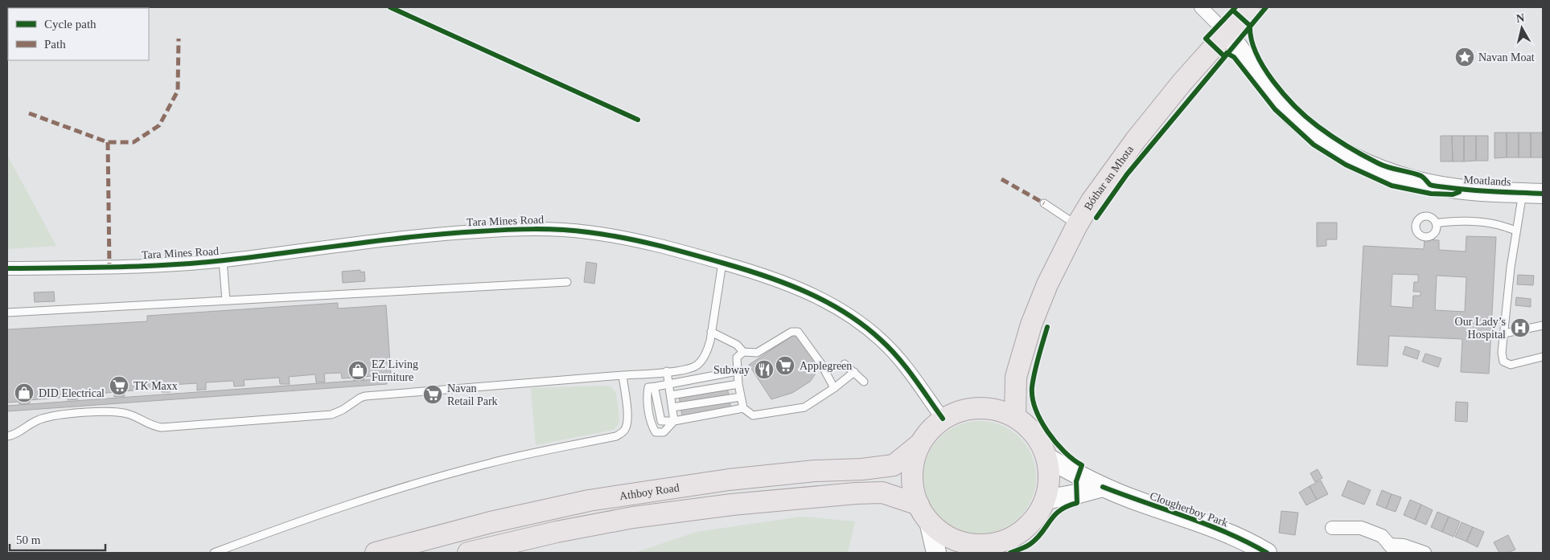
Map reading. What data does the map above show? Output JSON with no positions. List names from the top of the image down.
{
  "streets": {
    "main road": ["Bóthar an Mhota", "Athboy Road"],
    "street": ["Moatlands", "Tara Mines Road", "Clougherboy Park"]
  },
  "crossings": [
    ["Bóthar an Mhota", "Moatlands"],
    ["Bóthar an Mhota", "Tara Mines Road"],
    ["Bóthar an Mhota", "Athboy Road"],
    ["Bóthar an Mhota", "Clougherboy Park"],
    ["Tara Mines Road", "Athboy Road"],
    ["Tara Mines Road", "Clougherboy Park"],
    ["Athboy Road", "Clougherboy Park"]
  ],
  "places": {
    "place": ["Navan Moat"],
    "hospital": ["Our Lady’s Hospital"],
    "supermarket": ["Applegreen", "TK Maxx", "Navan Retail Park"],
    "restaurant": ["Subway"],
    "shop": ["EZ Living Furniture", "DID Electrical"]
  },
  "legend": ["Cycle path", "Path"],
  "scale_bar": "50 m",
  "north": "top"
}
